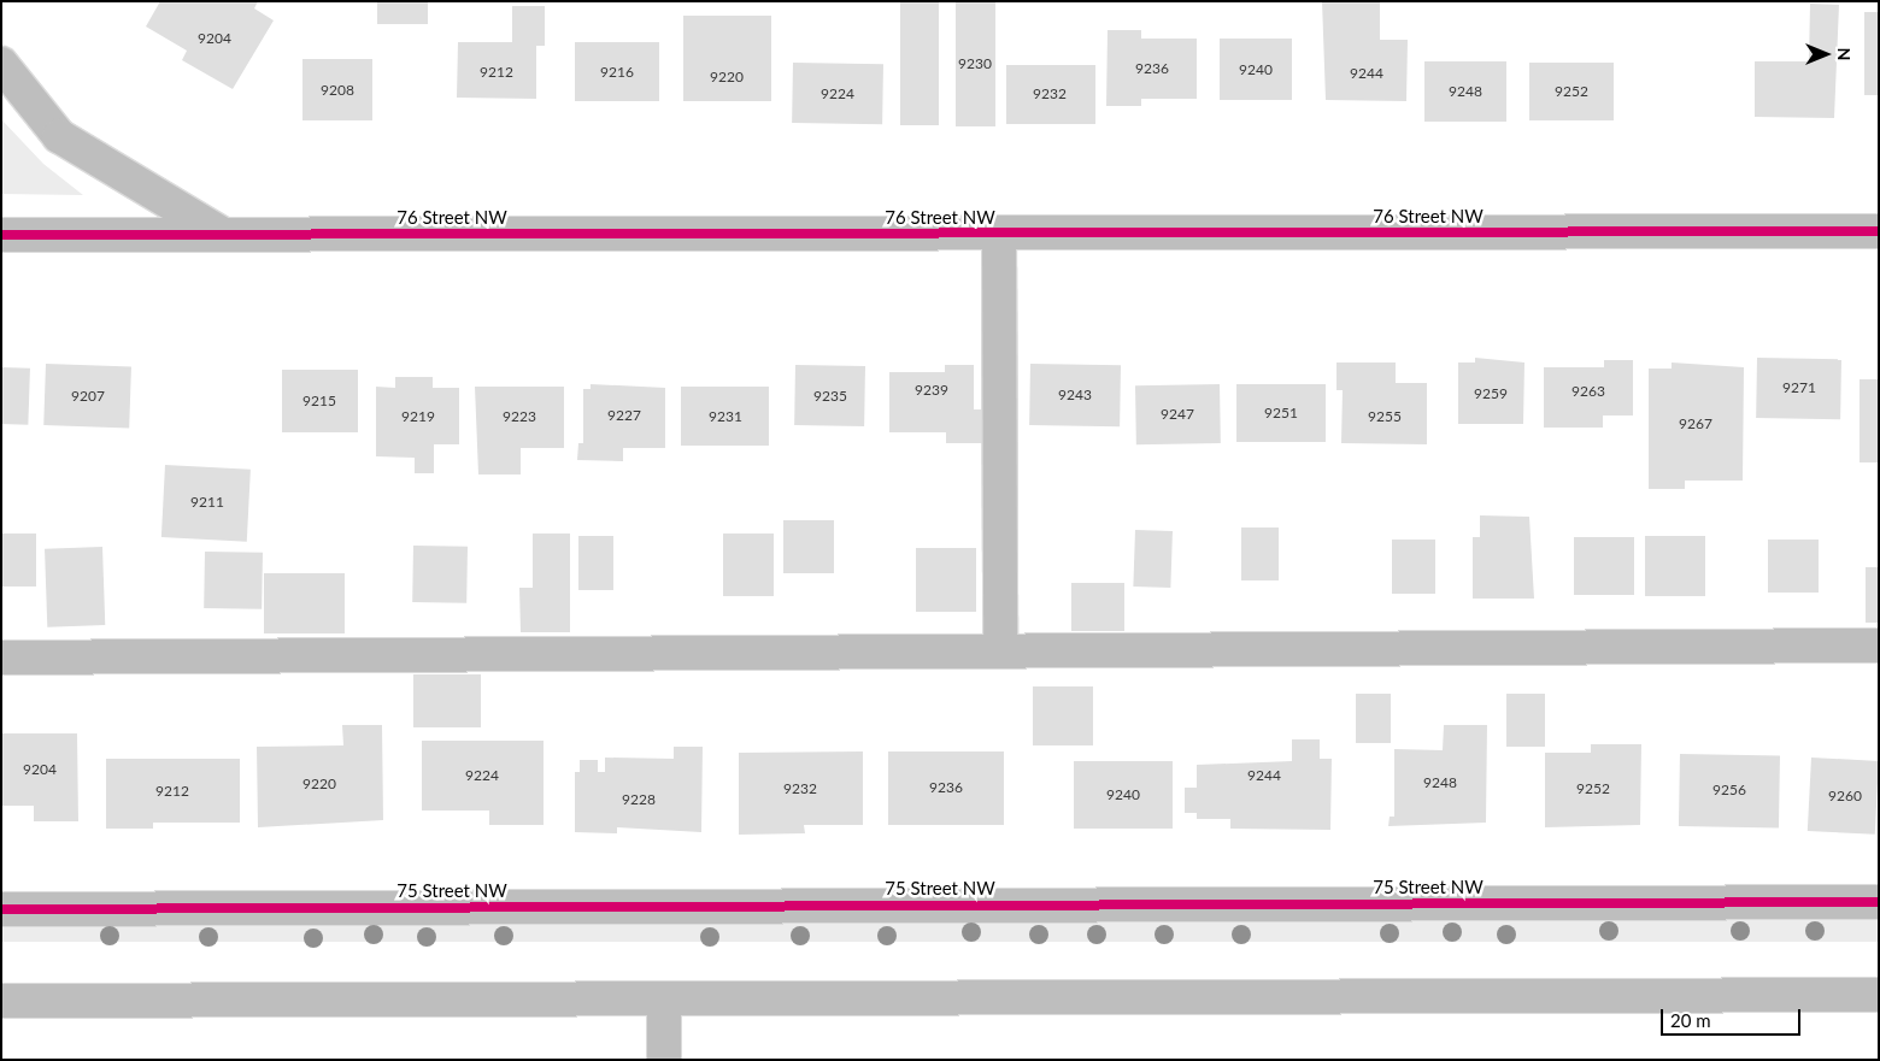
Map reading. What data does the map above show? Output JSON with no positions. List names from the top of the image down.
{
  "streets": {
    "street": ["76 Street NW", "75 Street NW"]
  },
  "house_numbers": [
    "9204",
    "9230",
    "9236",
    "9240",
    "9212",
    "9216",
    "9244",
    "9220",
    "9208",
    "9248",
    "9252",
    "9224",
    "9232",
    "9271",
    "9239",
    "9263",
    "9259",
    "9243",
    "9207",
    "9235",
    "9215",
    "9251",
    "9247",
    "9227",
    "9219",
    "9223",
    "9231",
    "9255",
    "9267",
    "9211",
    "9204",
    "9224",
    "9244",
    "9248",
    "9220",
    "9236",
    "9232",
    "9252",
    "9256",
    "9212",
    "9240",
    "9260",
    "9228"
  ],
  "scale_bar": "20 m",
  "north": "right"
}
